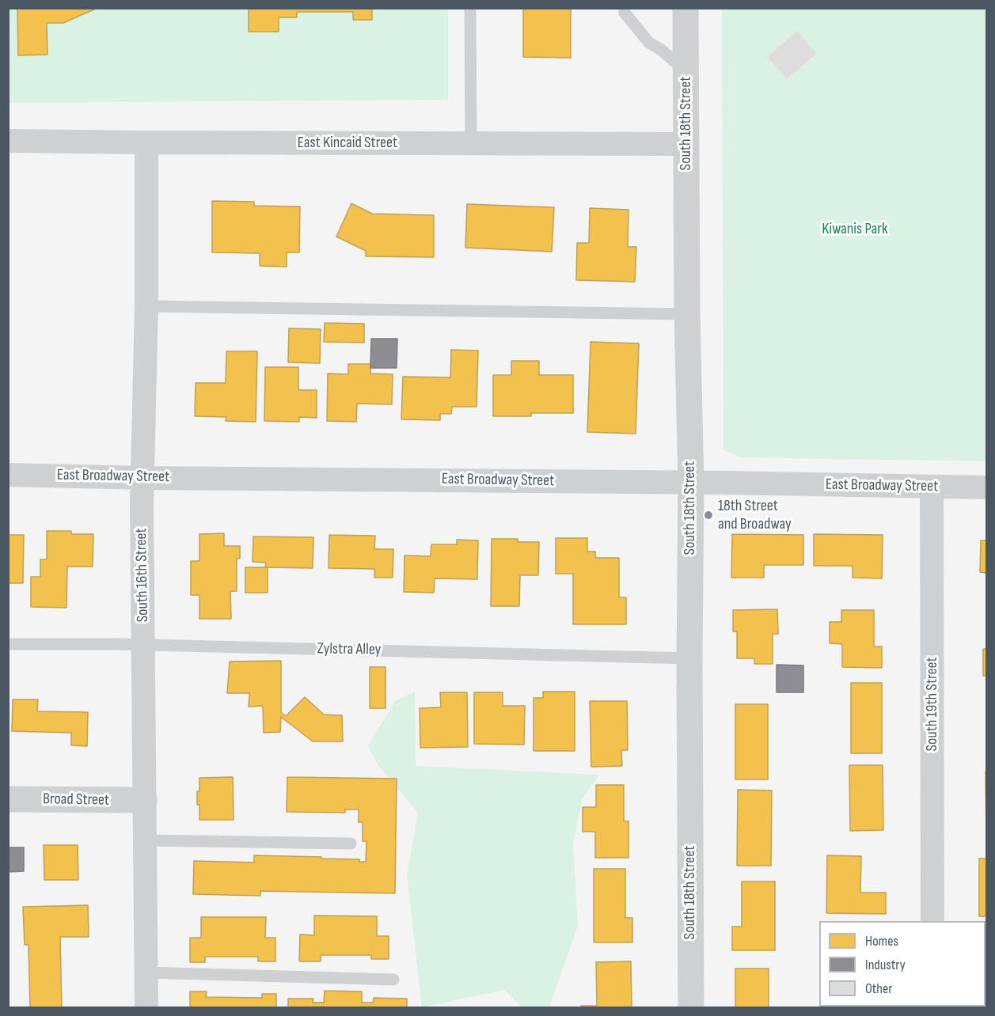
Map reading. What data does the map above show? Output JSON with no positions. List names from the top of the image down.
{
  "streets": {
    "street": [
      "South 18th Street",
      "East Kincaid Street",
      "East Broadway Street",
      "South 16th Street",
      "South 19th Street",
      "Broad Street"
    ],
    "lane": ["Zylstra Alley"]
  },
  "crossings": [
    ["South 18th Street", "East Kincaid Street"],
    ["South 18th Street", "East Broadway Street"],
    ["South 18th Street", "Zylstra Alley"],
    ["East Kincaid Street", "South 16th Street"],
    ["East Broadway Street", "South 16th Street"],
    ["East Broadway Street", "South 19th Street"],
    ["South 16th Street", "Zylstra Alley"],
    ["South 16th Street", "Broad Street"]
  ],
  "parks": ["Kiwanis Park"],
  "places": ["18th Street and Broadway"],
  "legend": ["Homes", "Industry", "Other"]
}
